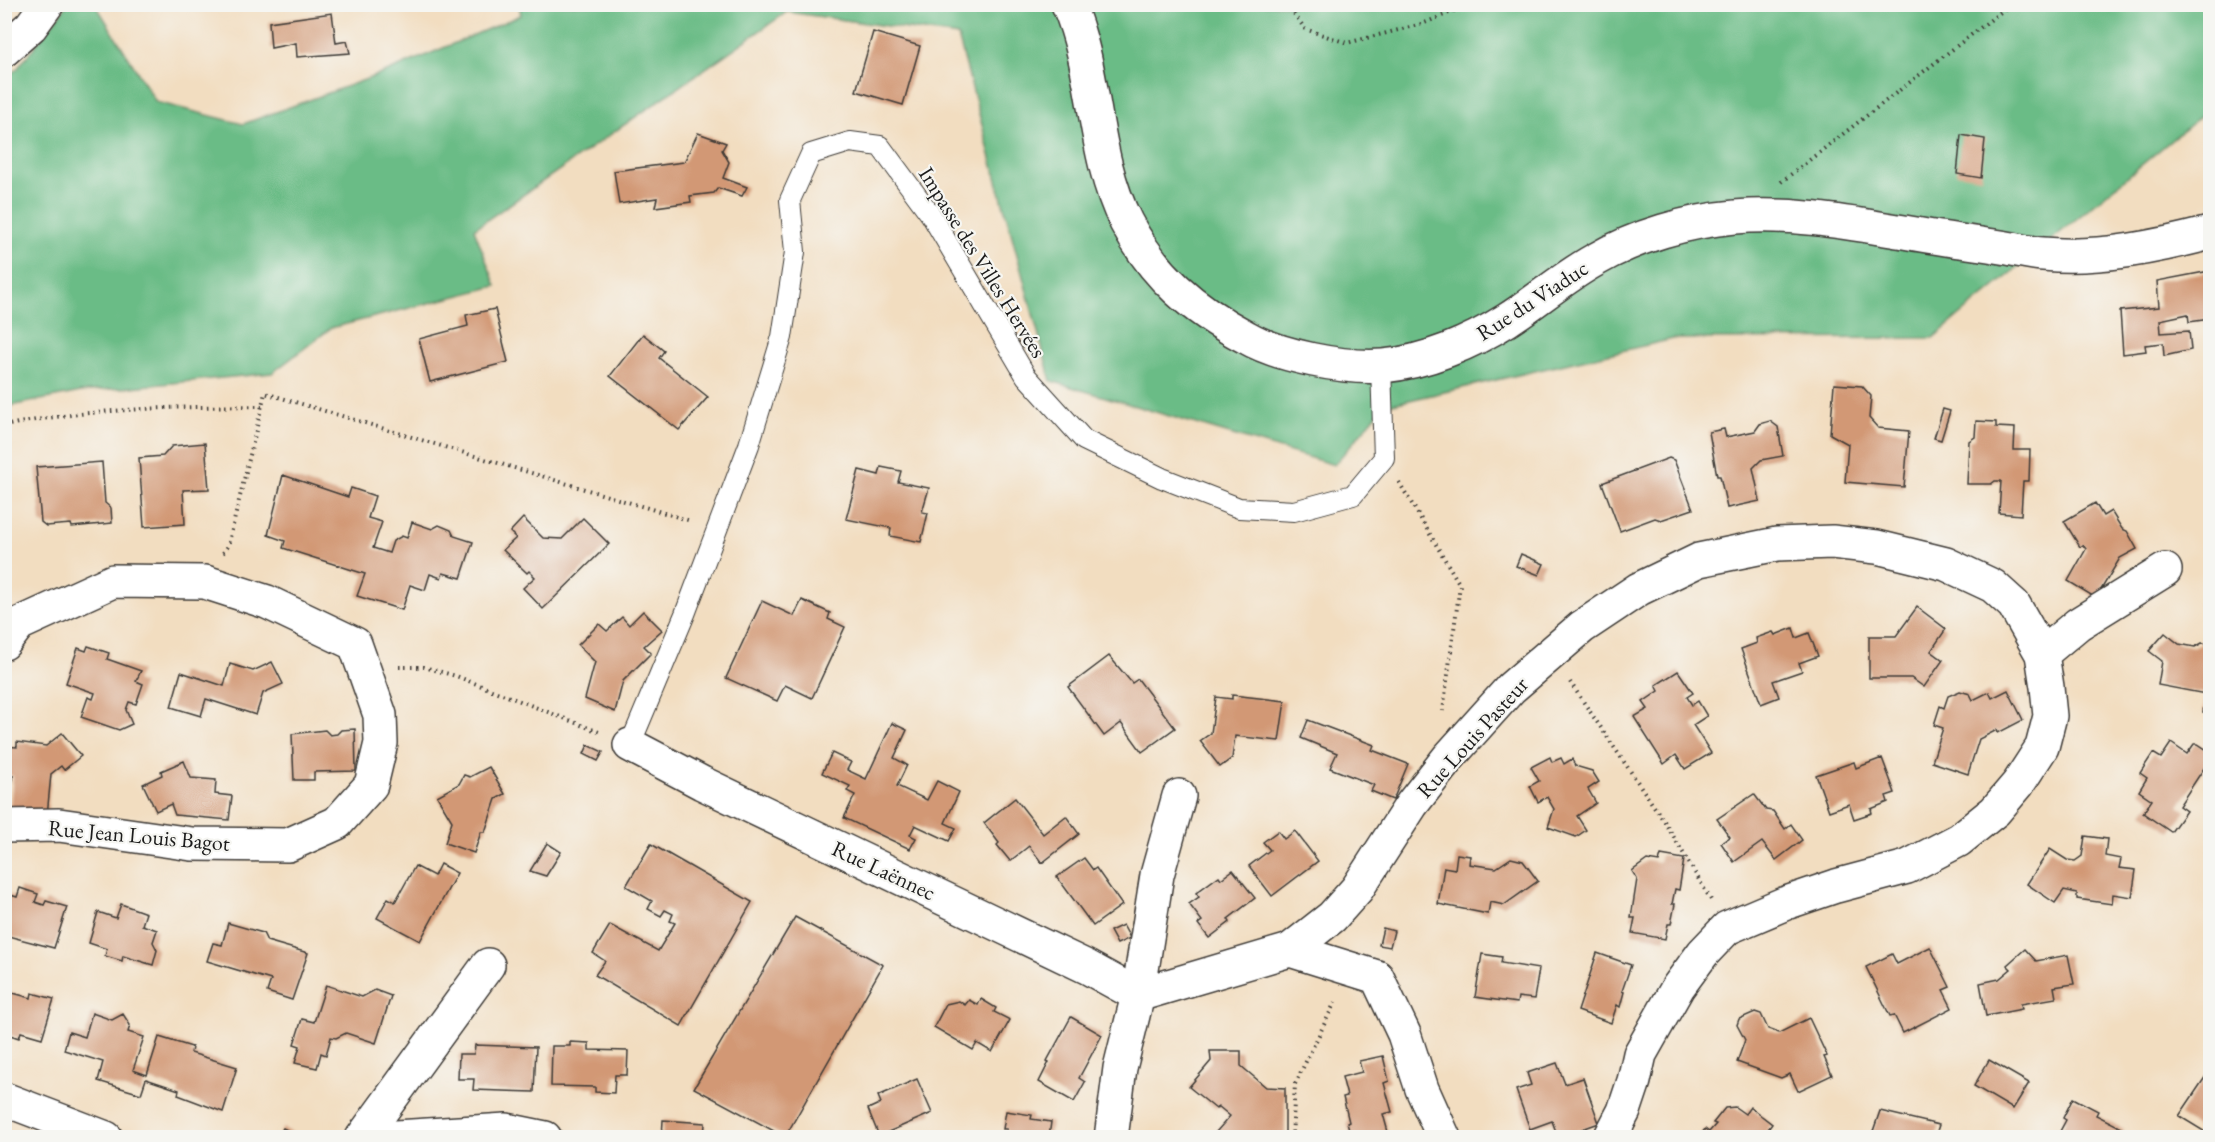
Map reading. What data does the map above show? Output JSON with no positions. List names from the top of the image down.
{
  "streets": {
    "street": [
      "Rue du Viaduc",
      "Rue Louis Pasteur",
      "Rue Jean Louis Bagot",
      "Rue Laënnec"
    ],
    "lane": ["Impasse des Villes Hervées"]
  },
  "crossings": [
    ["Impasse des Villes Hervées", "Rue Laënnec"],
    ["Rue Louis Pasteur", "Rue Laënnec"]
  ]
}
